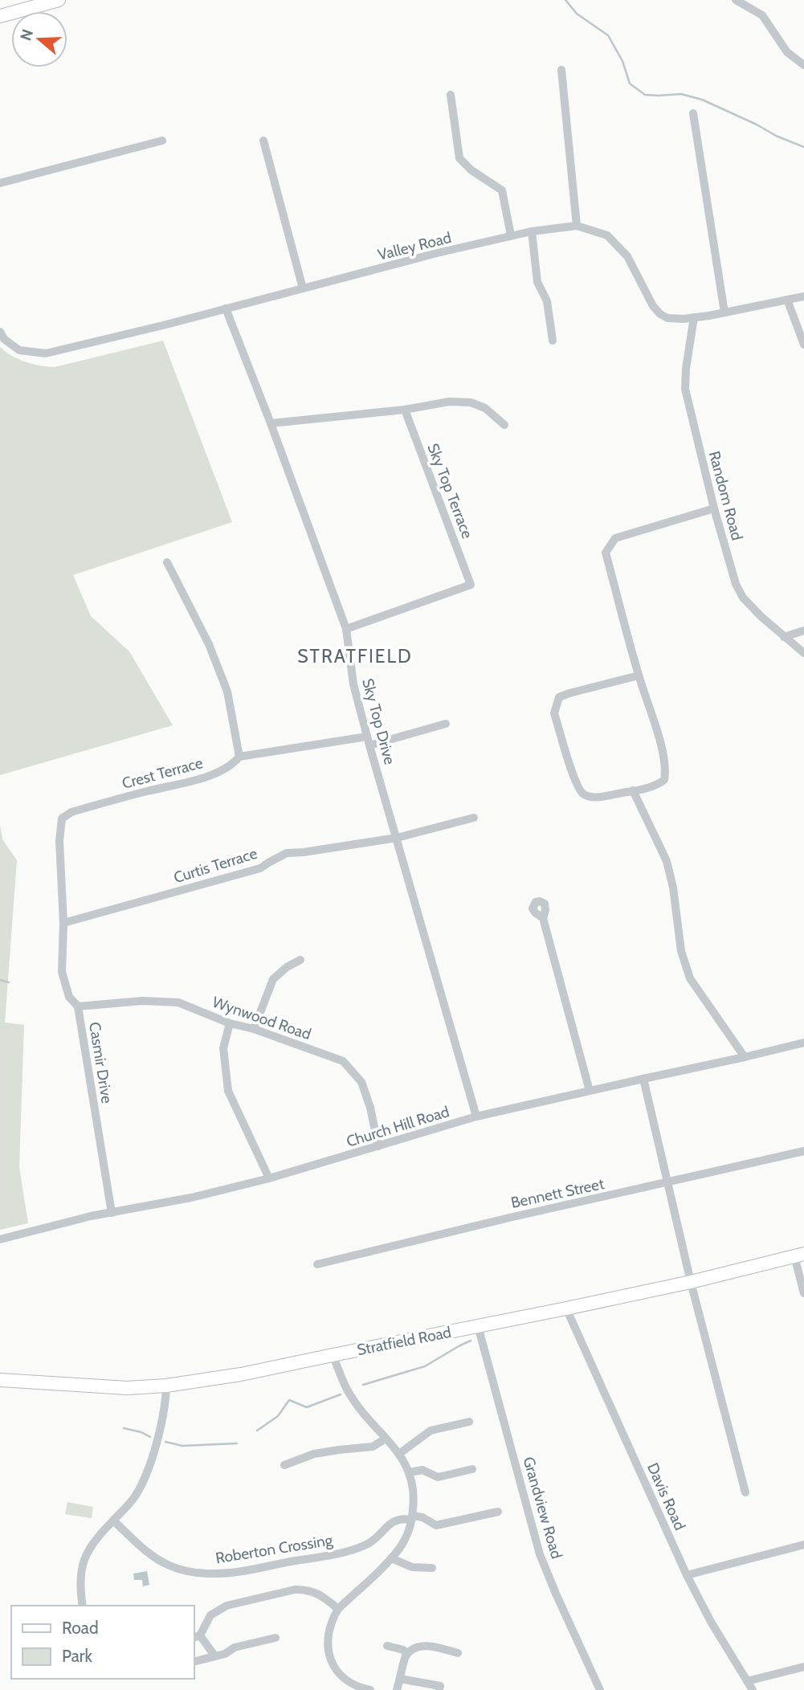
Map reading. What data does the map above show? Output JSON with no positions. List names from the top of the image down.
{
  "streets": {
    "main road": ["Stratfield Road"],
    "street": [
      "Valley Road",
      "Sky Top Terrace",
      "Random Road",
      "Sky Top Drive",
      "Crest Terrace",
      "Curtis Terrace",
      "Wynwood Road",
      "Casmir Drive",
      "Church Hill Road",
      "Bennett Street",
      "Davis Road",
      "Grandview Road",
      "Roberton Crossing"
    ]
  },
  "crossings": [
    ["Valley Road", "Random Road"],
    ["Valley Road", "Sky Top Drive"],
    ["Sky Top Terrace", "Sky Top Drive"],
    ["Sky Top Drive", "Crest Terrace"],
    ["Sky Top Drive", "Curtis Terrace"],
    ["Sky Top Drive", "Church Hill Road"],
    ["Crest Terrace", "Casmir Drive"],
    ["Curtis Terrace", "Casmir Drive"],
    ["Wynwood Road", "Casmir Drive"],
    ["Wynwood Road", "Church Hill Road"],
    ["Casmir Drive", "Church Hill Road"],
    ["Stratfield Road", "Davis Road"],
    ["Stratfield Road", "Grandview Road"]
  ],
  "districts": ["STRATFIELD"],
  "legend": ["Road", "Park"],
  "north": "left"
}
